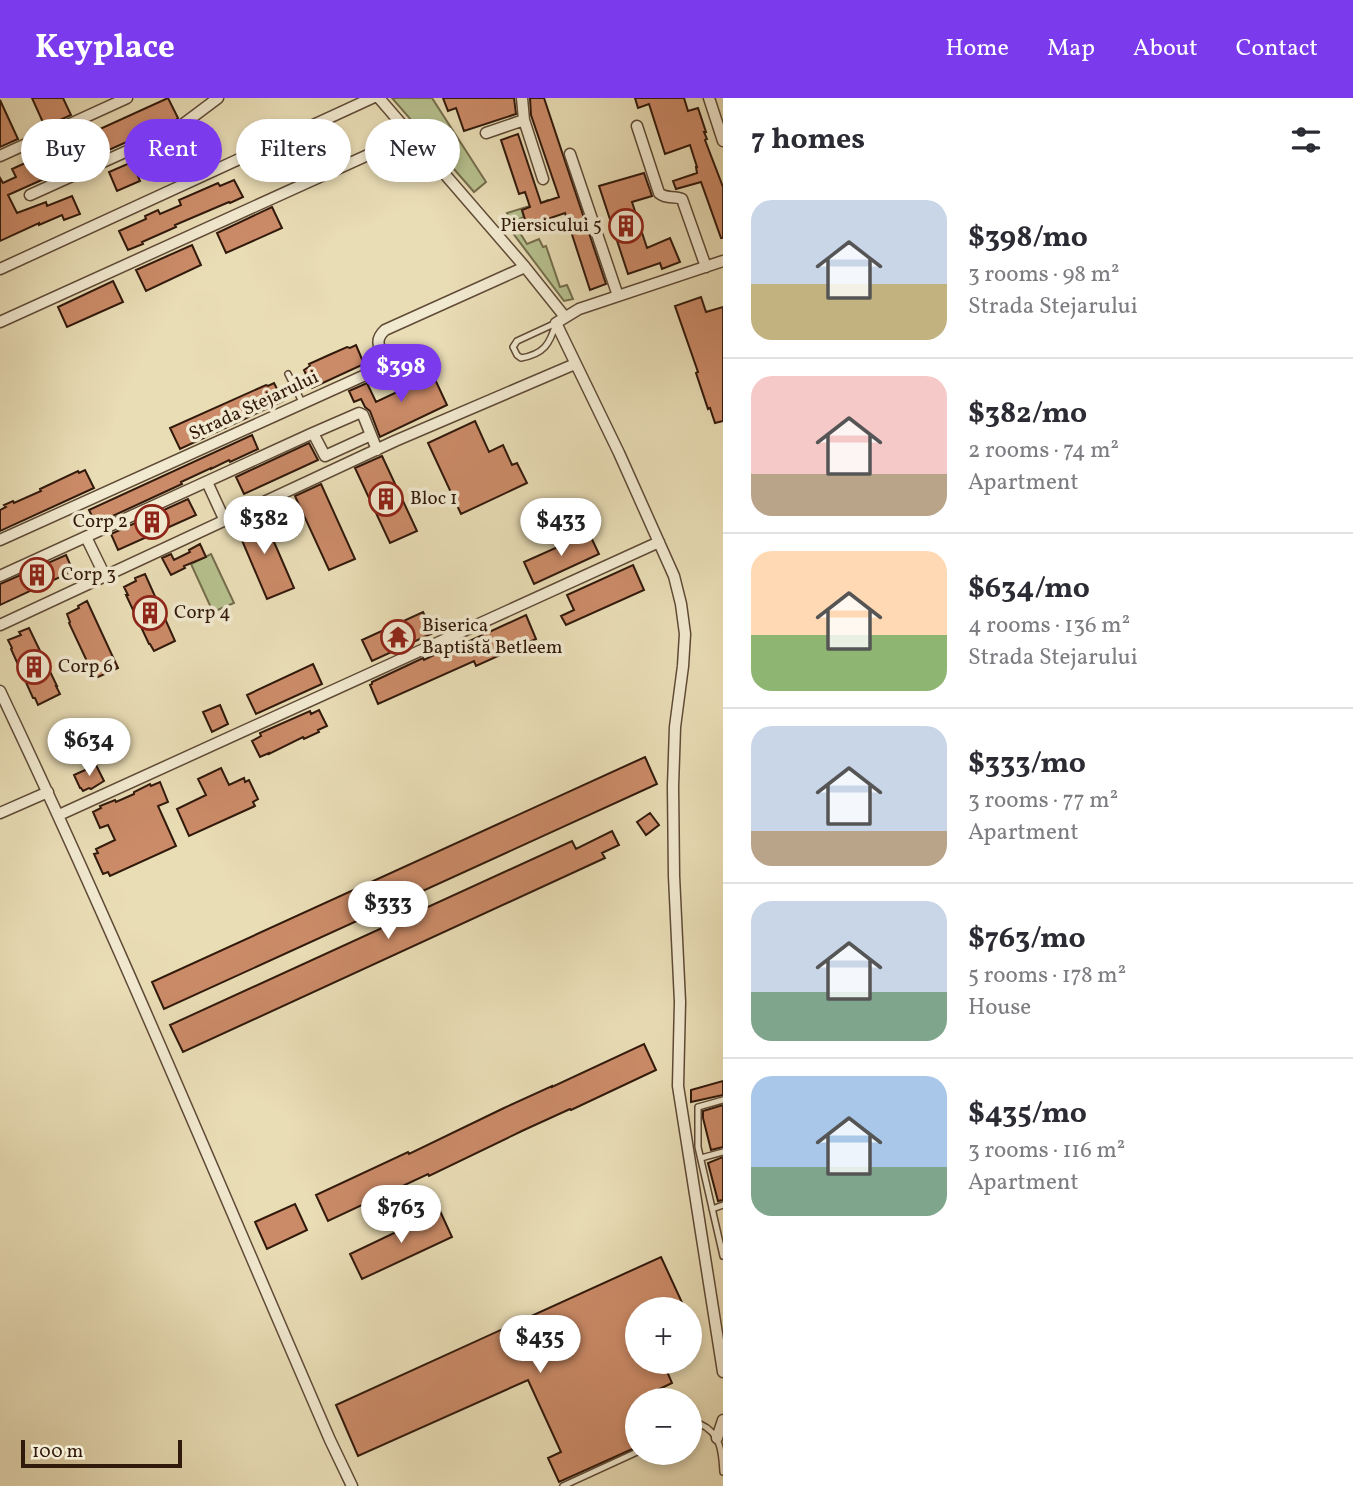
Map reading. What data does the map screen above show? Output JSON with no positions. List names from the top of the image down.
{
  "streets": {
    "street": ["Strada Stejarului"]
  },
  "places": {
    "building": [
      "Piersicului 5",
      "Bloc 1",
      "Corp 2",
      "Corp 3",
      "Corp 4",
      "Corp 6"
    ],
    "temple": ["Biserica Baptistă Betleem"]
  },
  "scale_bar": "100 m",
  "page": {
    "header": "Keyplace",
    "nav": [
      "Home",
      "Map",
      "About",
      "Contact"
    ],
    "heading": "7 homes",
    "chip": [
      "Buy",
      "Rent",
      "Filters",
      "New"
    ],
    "list": [
      {
        "name": "$398/mo",
        "note": "3 rooms · 98 m² · Strada Stejarului"
      },
      {
        "name": "$382/mo",
        "note": "2 rooms · 74 m² · Apartment"
      },
      {
        "name": "$634/mo",
        "note": "4 rooms · 136 m² · Strada Stejarului"
      },
      {
        "name": "$333/mo",
        "note": "3 rooms · 77 m² · Apartment"
      },
      {
        "name": "$763/mo",
        "note": "5 rooms · 178 m² · House"
      },
      {
        "name": "$435/mo",
        "note": "3 rooms · 116 m² · Apartment"
      }
    ],
    "price": [
      "$398",
      "$382",
      "$433",
      "$634",
      "$333",
      "$763",
      "$435"
    ],
    "map_buttons": ["+", "−"],
    "scale": "100 m"
  }
}
